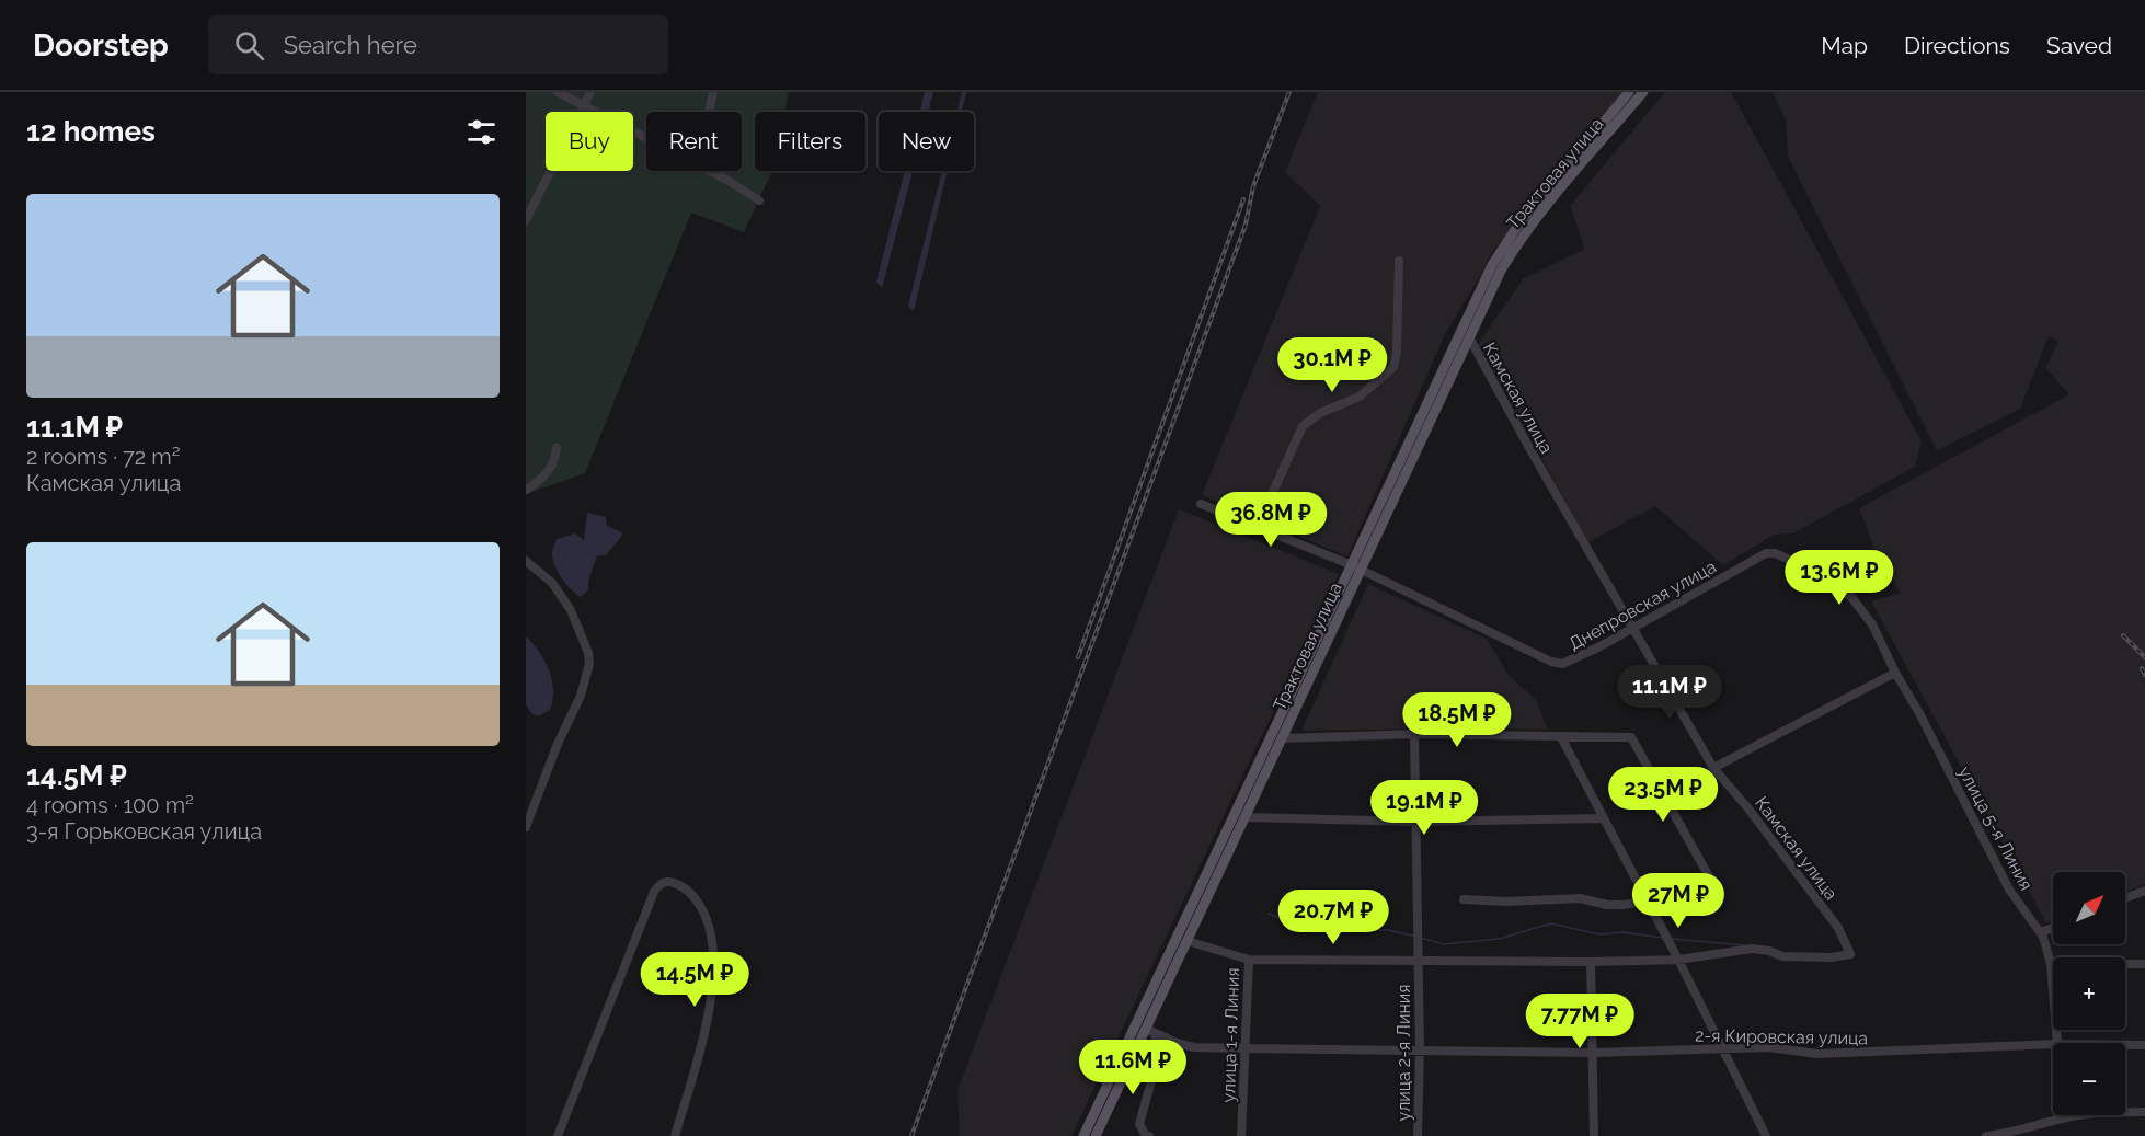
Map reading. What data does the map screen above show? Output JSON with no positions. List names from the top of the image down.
{
  "streets": {
    "main road": ["Трактовая улица"],
    "street": [
      "Камская улица",
      "Днепровская улица",
      "улица 5-я Линия",
      "улица 1-я Линия",
      "2-я Кировская улица",
      "улица 2-я Линия"
    ]
  },
  "crossings": [
    ["Трактовая улица", "Камская улица"],
    ["Трактовая улица", "Днепровская улица"],
    ["Трактовая улица", "улица 1-я Линия"],
    ["Трактовая улица", "2-я Кировская улица"],
    ["Камская улица", "Днепровская улица"],
    ["Днепровская улица", "улица 5-я Линия"],
    ["улица 1-я Линия", "2-я Кировская улица"],
    ["2-я Кировская улица", "улица 2-я Линия"]
  ],
  "north": "top right",
  "page": {
    "header": "Doorstep",
    "search": "Search here",
    "nav": ["Map", "Directions", "Saved"],
    "heading": "12 homes",
    "chip": [
      "Buy",
      "Rent",
      "Filters",
      "New"
    ],
    "list": [
      {
        "name": "11.1M ₽",
        "note": "2 rooms · 72 m² · Камская улица"
      },
      {
        "name": "14.5M ₽",
        "note": "4 rooms · 100 m² · 3-я Горьковская улица"
      }
    ],
    "price": [
      "30.1M ₽",
      "36.8M ₽",
      "13.6M ₽",
      "11.1M ₽",
      "18.5M ₽",
      "23.5M ₽",
      "19.1M ₽",
      "27M ₽",
      "20.7M ₽",
      "14.5M ₽",
      "7.77M ₽",
      "11.6M ₽"
    ],
    "map_buttons": ["+", "−"]
  }
}
